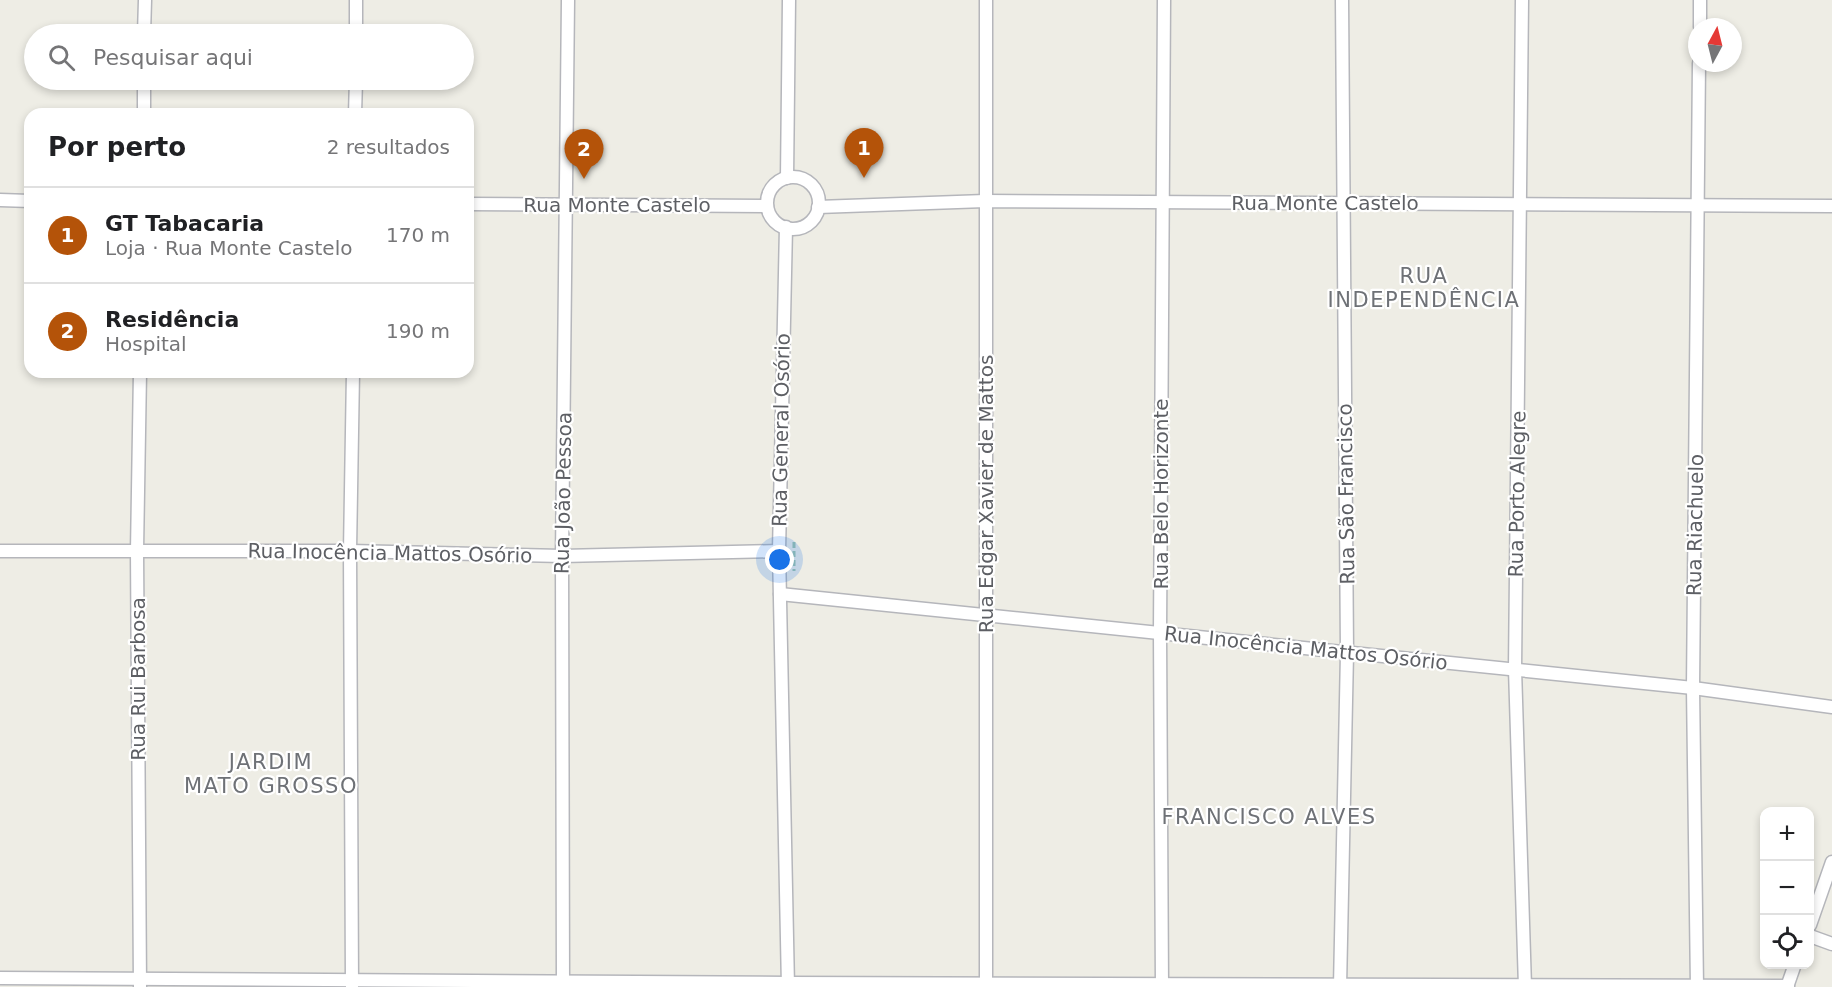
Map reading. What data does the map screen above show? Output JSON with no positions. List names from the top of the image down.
{
  "streets": {
    "street": [
      "Rua Monte Castelo",
      "Rua General Osório",
      "Rua João Pessoa",
      "Rua Edgar Xavier de Mattos",
      "Rua Belo Horizonte",
      "Rua São Francisco",
      "Rua Porto Alegre",
      "Rua Riachuelo",
      "Rua Inocência Mattos Osório",
      "Rua Rui Barbosa"
    ]
  },
  "crossings": [
    ["Rua Monte Castelo", "Rua General Osório"],
    ["Rua Monte Castelo", "Rua João Pessoa"],
    ["Rua Monte Castelo", "Rua Edgar Xavier de Mattos"],
    ["Rua Monte Castelo", "Rua Belo Horizonte"],
    ["Rua Monte Castelo", "Rua São Francisco"],
    ["Rua Monte Castelo", "Rua Porto Alegre"],
    ["Rua Monte Castelo", "Rua Riachuelo"],
    ["Rua General Osório", "Rua Inocência Mattos Osório"],
    ["Rua João Pessoa", "Rua Inocência Mattos Osório"],
    ["Rua Edgar Xavier de Mattos", "Rua Inocência Mattos Osório"],
    ["Rua Belo Horizonte", "Rua Inocência Mattos Osório"],
    ["Rua São Francisco", "Rua Inocência Mattos Osório"],
    ["Rua Porto Alegre", "Rua Inocência Mattos Osório"],
    ["Rua Riachuelo", "Rua Inocência Mattos Osório"],
    ["Rua Inocência Mattos Osório", "Rua Rui Barbosa"]
  ],
  "districts": ["RUA INDEPENDÊNCIA", "JARDIM MATO GROSSO", "FRANCISCO ALVES"],
  "north": "top",
  "page": {
    "search": "Pesquisar aqui",
    "heading": ["Por perto", "2 resultados"],
    "pins": ["1", "2"],
    "list": [
      {
        "mark": "1",
        "name": "GT Tabacaria",
        "note": "Loja · Rua Monte Castelo",
        "value": "170 m"
      },
      {
        "mark": "2",
        "name": "Residência",
        "note": "Hospital",
        "value": "190 m"
      }
    ],
    "map_buttons": ["+", "−"]
  }
}
